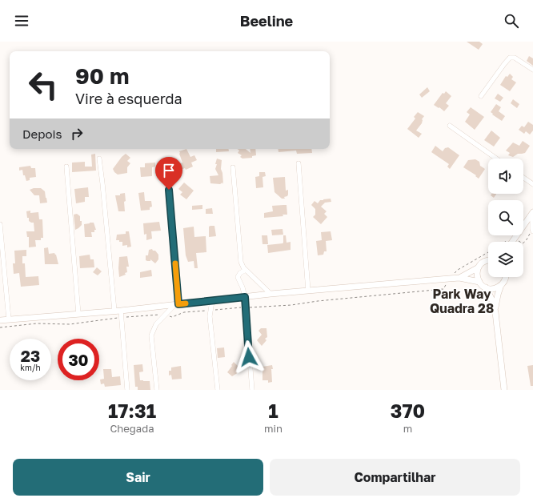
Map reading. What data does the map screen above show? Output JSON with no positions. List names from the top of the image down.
{
  "districts": ["Park Way Quadra 28"],
  "page": {
    "header": "Beeline",
    "turn": ["90 m", "Vire à esquerda"],
    "then": "Depois",
    "speed": "23 km/h",
    "limit": "30",
    "eta": [
      "17:31",
      "Chegada",
      "1",
      "min",
      "370",
      "m"
    ],
    "buttons": ["Sair", "Compartilhar"]
  }
}
